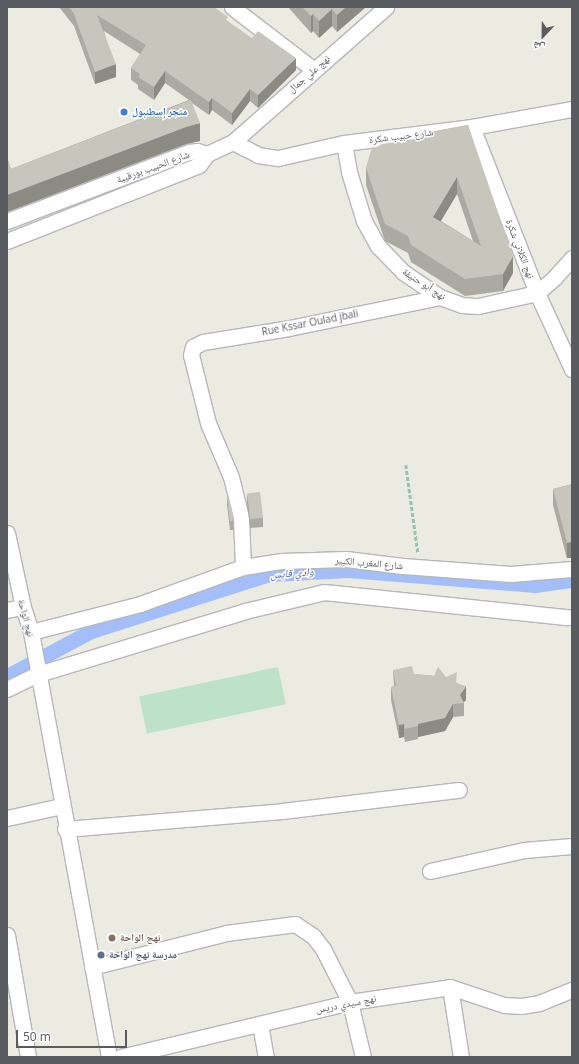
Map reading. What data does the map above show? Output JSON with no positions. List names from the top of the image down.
{
  "streets": {
    "street": [
      "نهج علي جمال",
      "شارع حبيب شكرة",
      "شارع الحبيب بورقيبة",
      "نهج الكلاني شكرة",
      "نهج أبو حنيفة",
      "Rue Kssar Oulad jbali",
      "شارع المغرب الكبير",
      "نهج الواحة",
      "نهج سيدي دريس"
    ]
  },
  "crossings": [
    ["نهج علي جمال", "شارع حبيب شكرة"],
    ["نهج علي جمال", "شارع الحبيب بورقيبة"],
    ["شارع حبيب شكرة", "نهج الكلاني شكرة"],
    ["شارع حبيب شكرة", "نهج أبو حنيفة"],
    ["نهج الكلاني شكرة", "نهج أبو حنيفة"],
    ["نهج أبو حنيفة", "Rue Kssar Oulad jbali"],
    ["Rue Kssar Oulad jbali", "شارع المغرب الكبير"],
    ["شارع المغرب الكبير", "نهج الواحة"]
  ],
  "water": ["وادي قابس"],
  "places": ["متجر إسطنبول", "نهج الواحة", "مدرسة نهج الواحة"],
  "scale_bar": "50 m",
  "north": "bottom"
}
